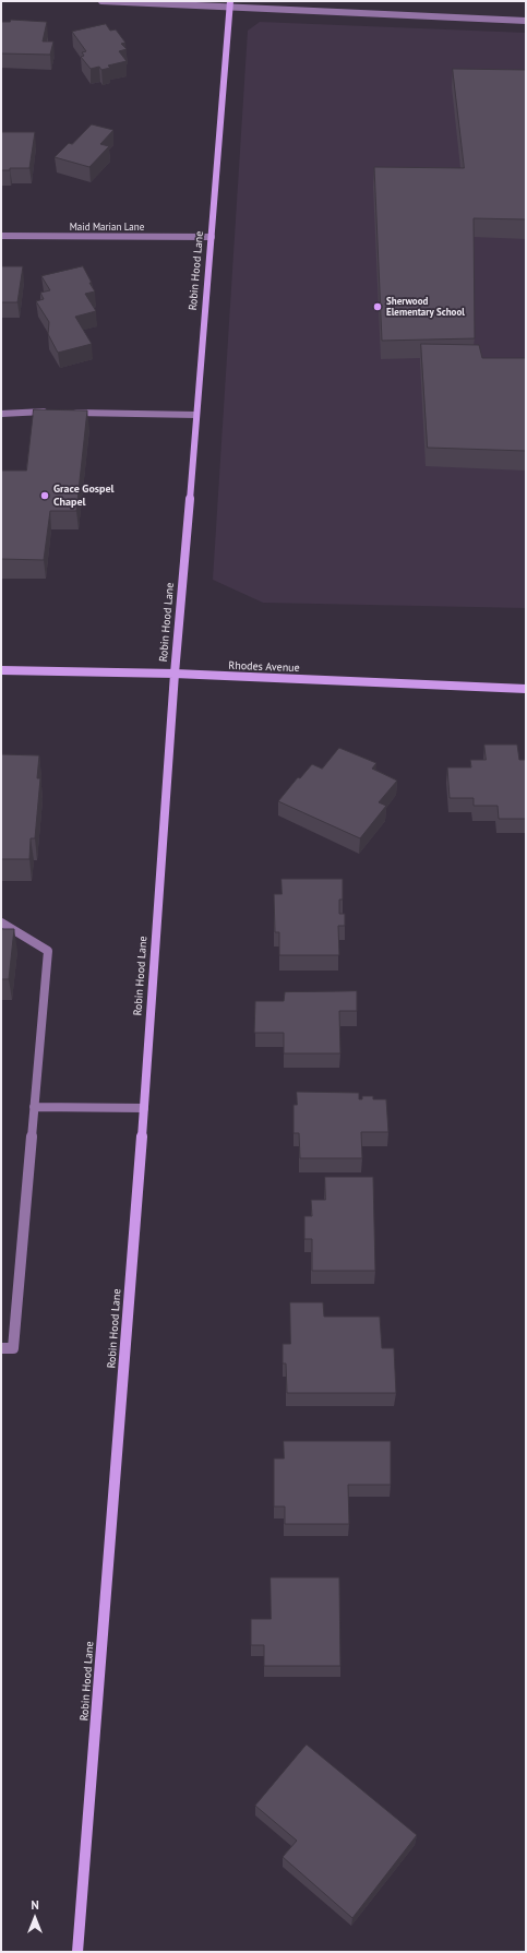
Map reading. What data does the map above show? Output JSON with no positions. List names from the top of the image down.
{
  "streets": {
    "street": ["Maid Marian Lane", "Robin Hood Lane", "Rhodes Avenue"]
  },
  "crossings": [
    ["Maid Marian Lane", "Robin Hood Lane"],
    ["Robin Hood Lane", "Rhodes Avenue"]
  ],
  "places": ["Sherwood Elementary School", "Grace Gospel Chapel"],
  "north": "top"
}
